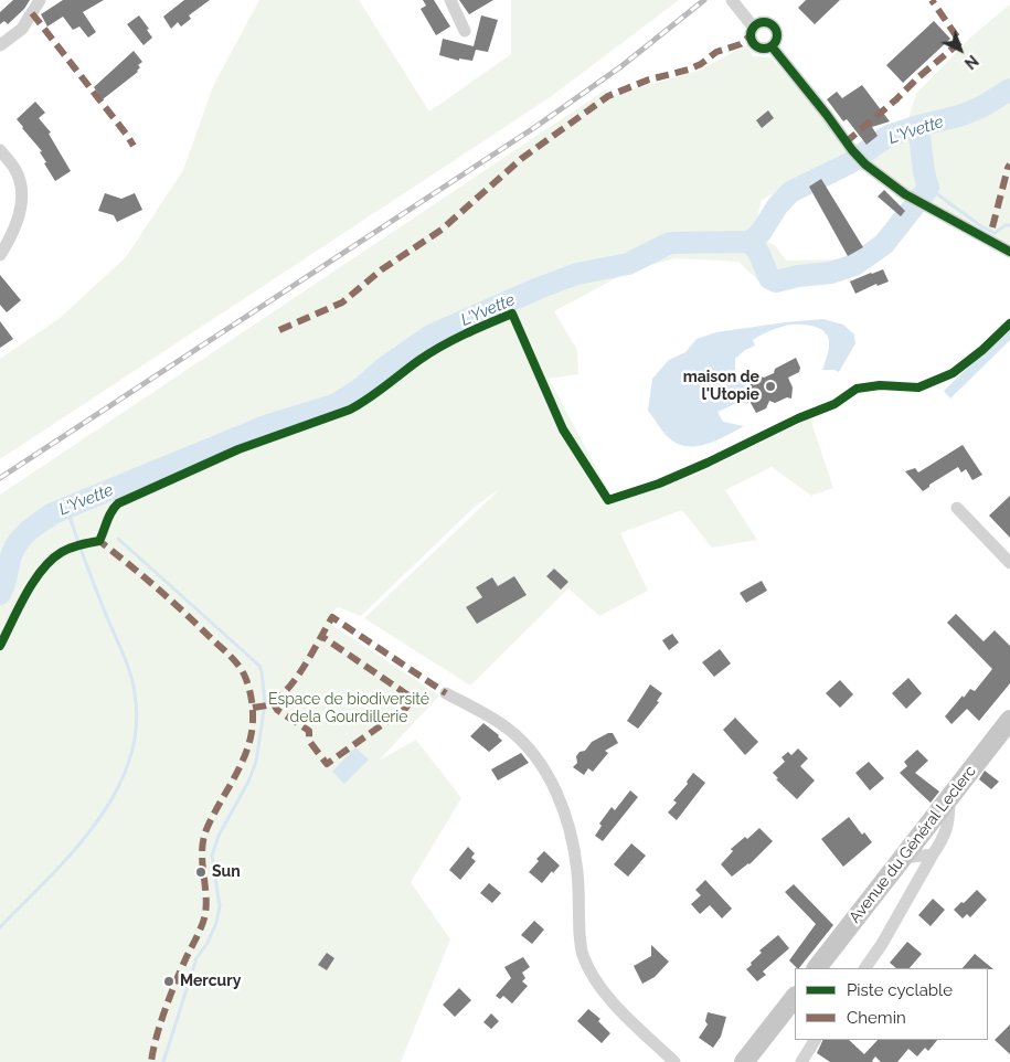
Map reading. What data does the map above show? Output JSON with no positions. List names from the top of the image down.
{
  "streets": {
    "main road": ["Avenue du Général Leclerc"]
  },
  "water": ["L'Yvette"],
  "parks": ["Espace de biodiversité dela Gourdillerie"],
  "places": ["maison de l'Utopie", "Sun", "Mercury"],
  "legend": ["Piste cyclable", "Chemin"],
  "north": "bottom right"
}
